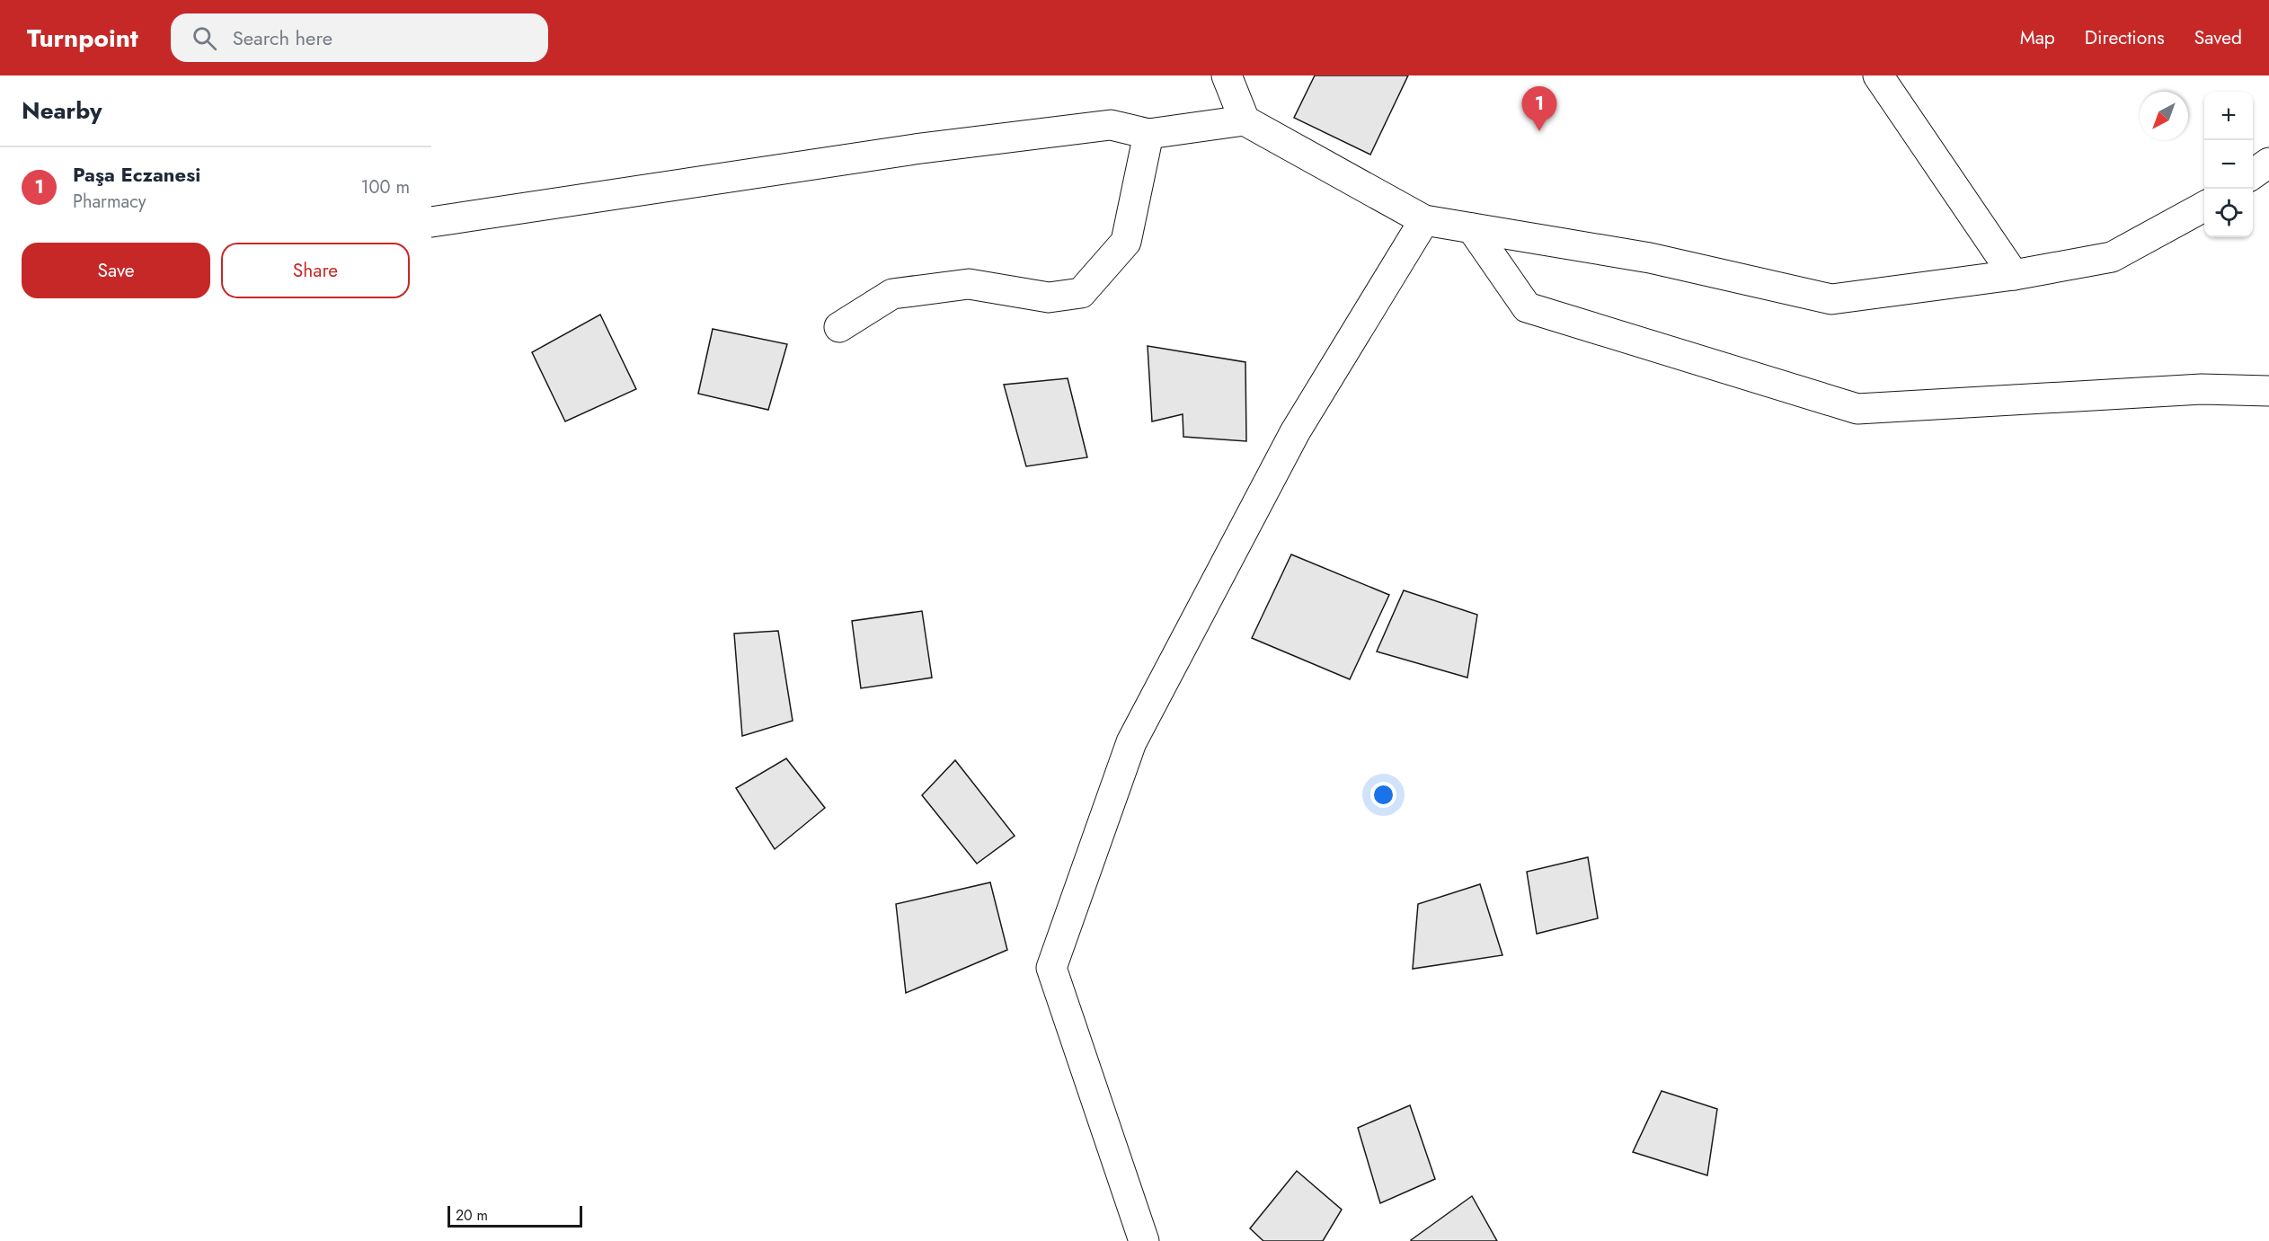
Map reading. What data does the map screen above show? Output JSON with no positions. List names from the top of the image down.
{
  "scale_bar": "20 m",
  "north": "bottom left",
  "page": {
    "header": "Turnpoint",
    "search": "Search here",
    "nav": ["Map", "Directions", "Saved"],
    "heading": "Nearby",
    "pins": "1",
    "map_buttons": ["+", "−"],
    "list": [
      {
        "mark": "1",
        "name": "Paşa Eczanesi",
        "note": "Pharmacy",
        "value": "100 m"
      }
    ],
    "buttons": ["Save", "Share"],
    "scale": "20 m"
  }
}
